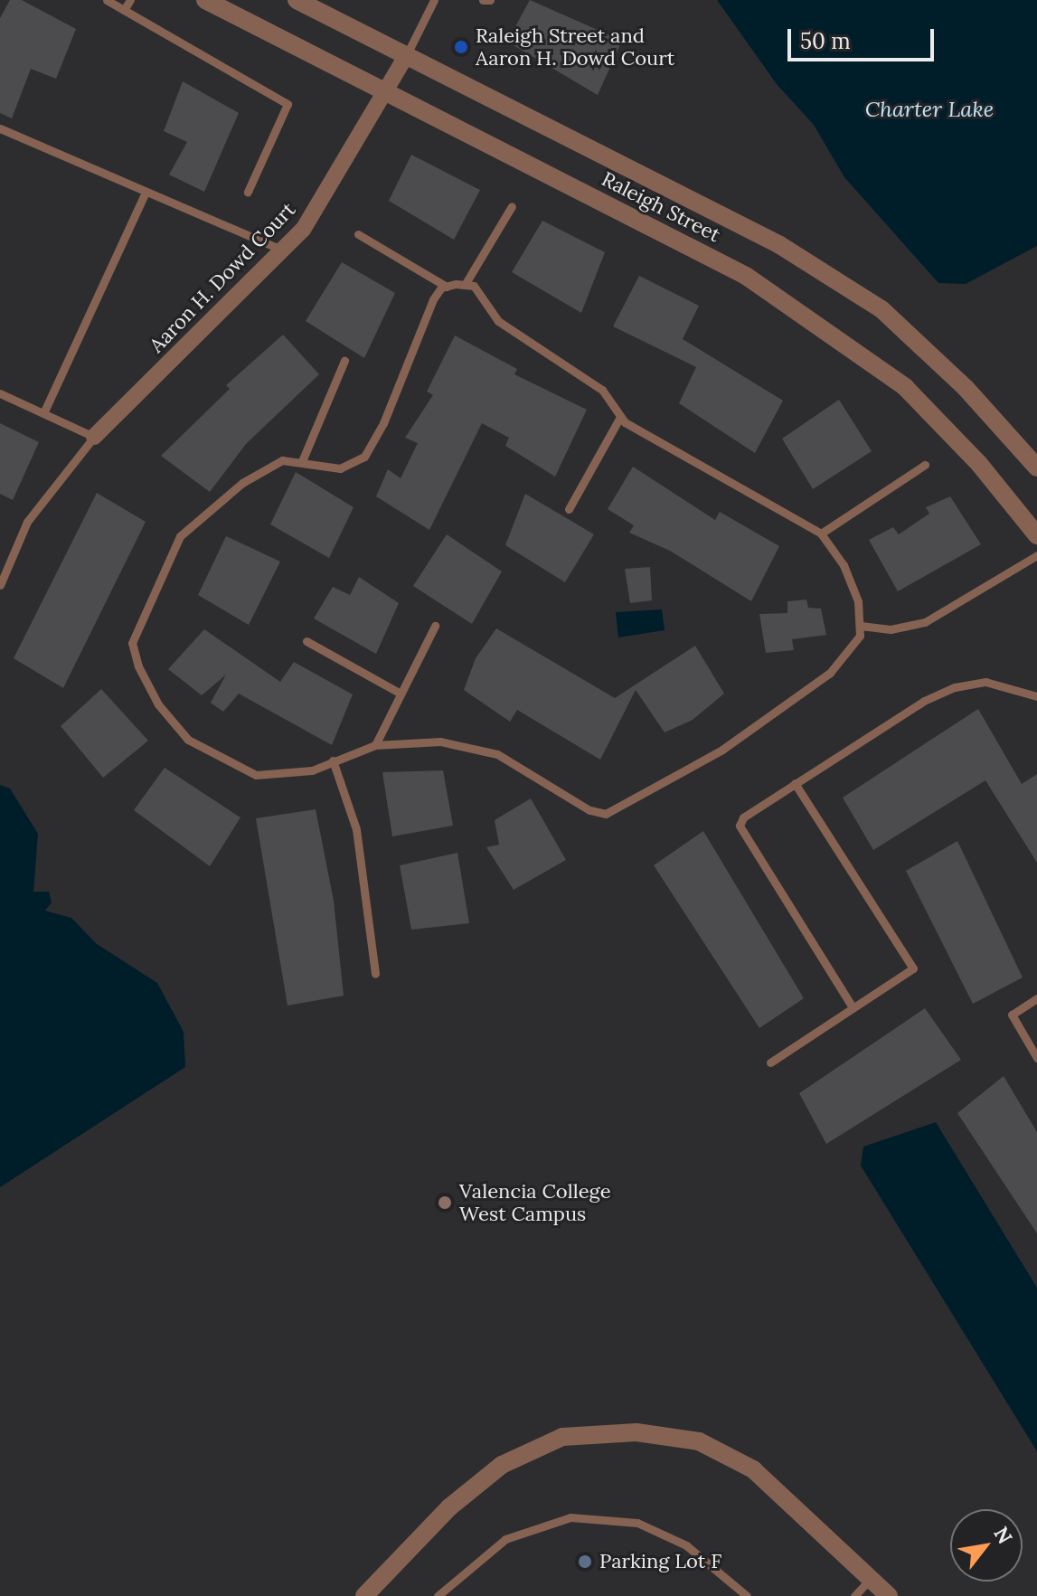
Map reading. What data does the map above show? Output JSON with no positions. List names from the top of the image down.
{
  "streets": {
    "street": ["Raleigh Street", "Aaron H. Dowd Court"]
  },
  "crossings": [
    ["Raleigh Street", "Aaron H. Dowd Court"]
  ],
  "water": ["Charter Lake"],
  "places": ["Raleigh Street and Aaron H. Dowd Court", "Valencia College West Campus", "Parking Lot F"],
  "scale_bar": "50 m",
  "north": "top right"
}
